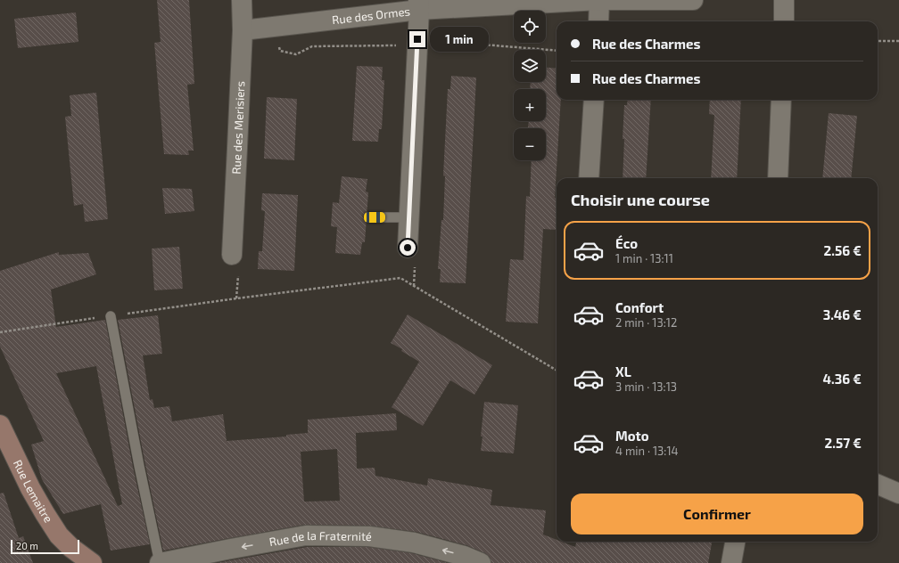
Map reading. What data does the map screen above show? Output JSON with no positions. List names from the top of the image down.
{
  "streets": {
    "street": [
      "Rue des Ormes",
      "Rue des Merisiers",
      "Rue Lemaitre",
      "Rue de la Fraternité"
    ]
  },
  "crossings": [
    ["Rue des Ormes", "Rue des Merisiers"]
  ],
  "one_way": ["Rue de la Fraternité"],
  "scale_bar": "20 m",
  "page": {
    "map_buttons": ["+", "−"],
    "banner": ["Rue des Charmes", "Rue des Charmes"],
    "bubble": "1 min",
    "heading": "Choisir une course",
    "list": [
      {
        "name": "Éco",
        "note": "1 min · 13:11",
        "value": "2.56 €"
      },
      {
        "name": "Confort",
        "note": "2 min · 13:12",
        "value": "3.46 €"
      },
      {
        "name": "XL",
        "note": "3 min · 13:13",
        "value": "4.36 €"
      },
      {
        "name": "Moto",
        "note": "4 min · 13:14",
        "value": "2.57 €"
      }
    ],
    "buttons": "Confirmer",
    "scale": "20 m"
  }
}
